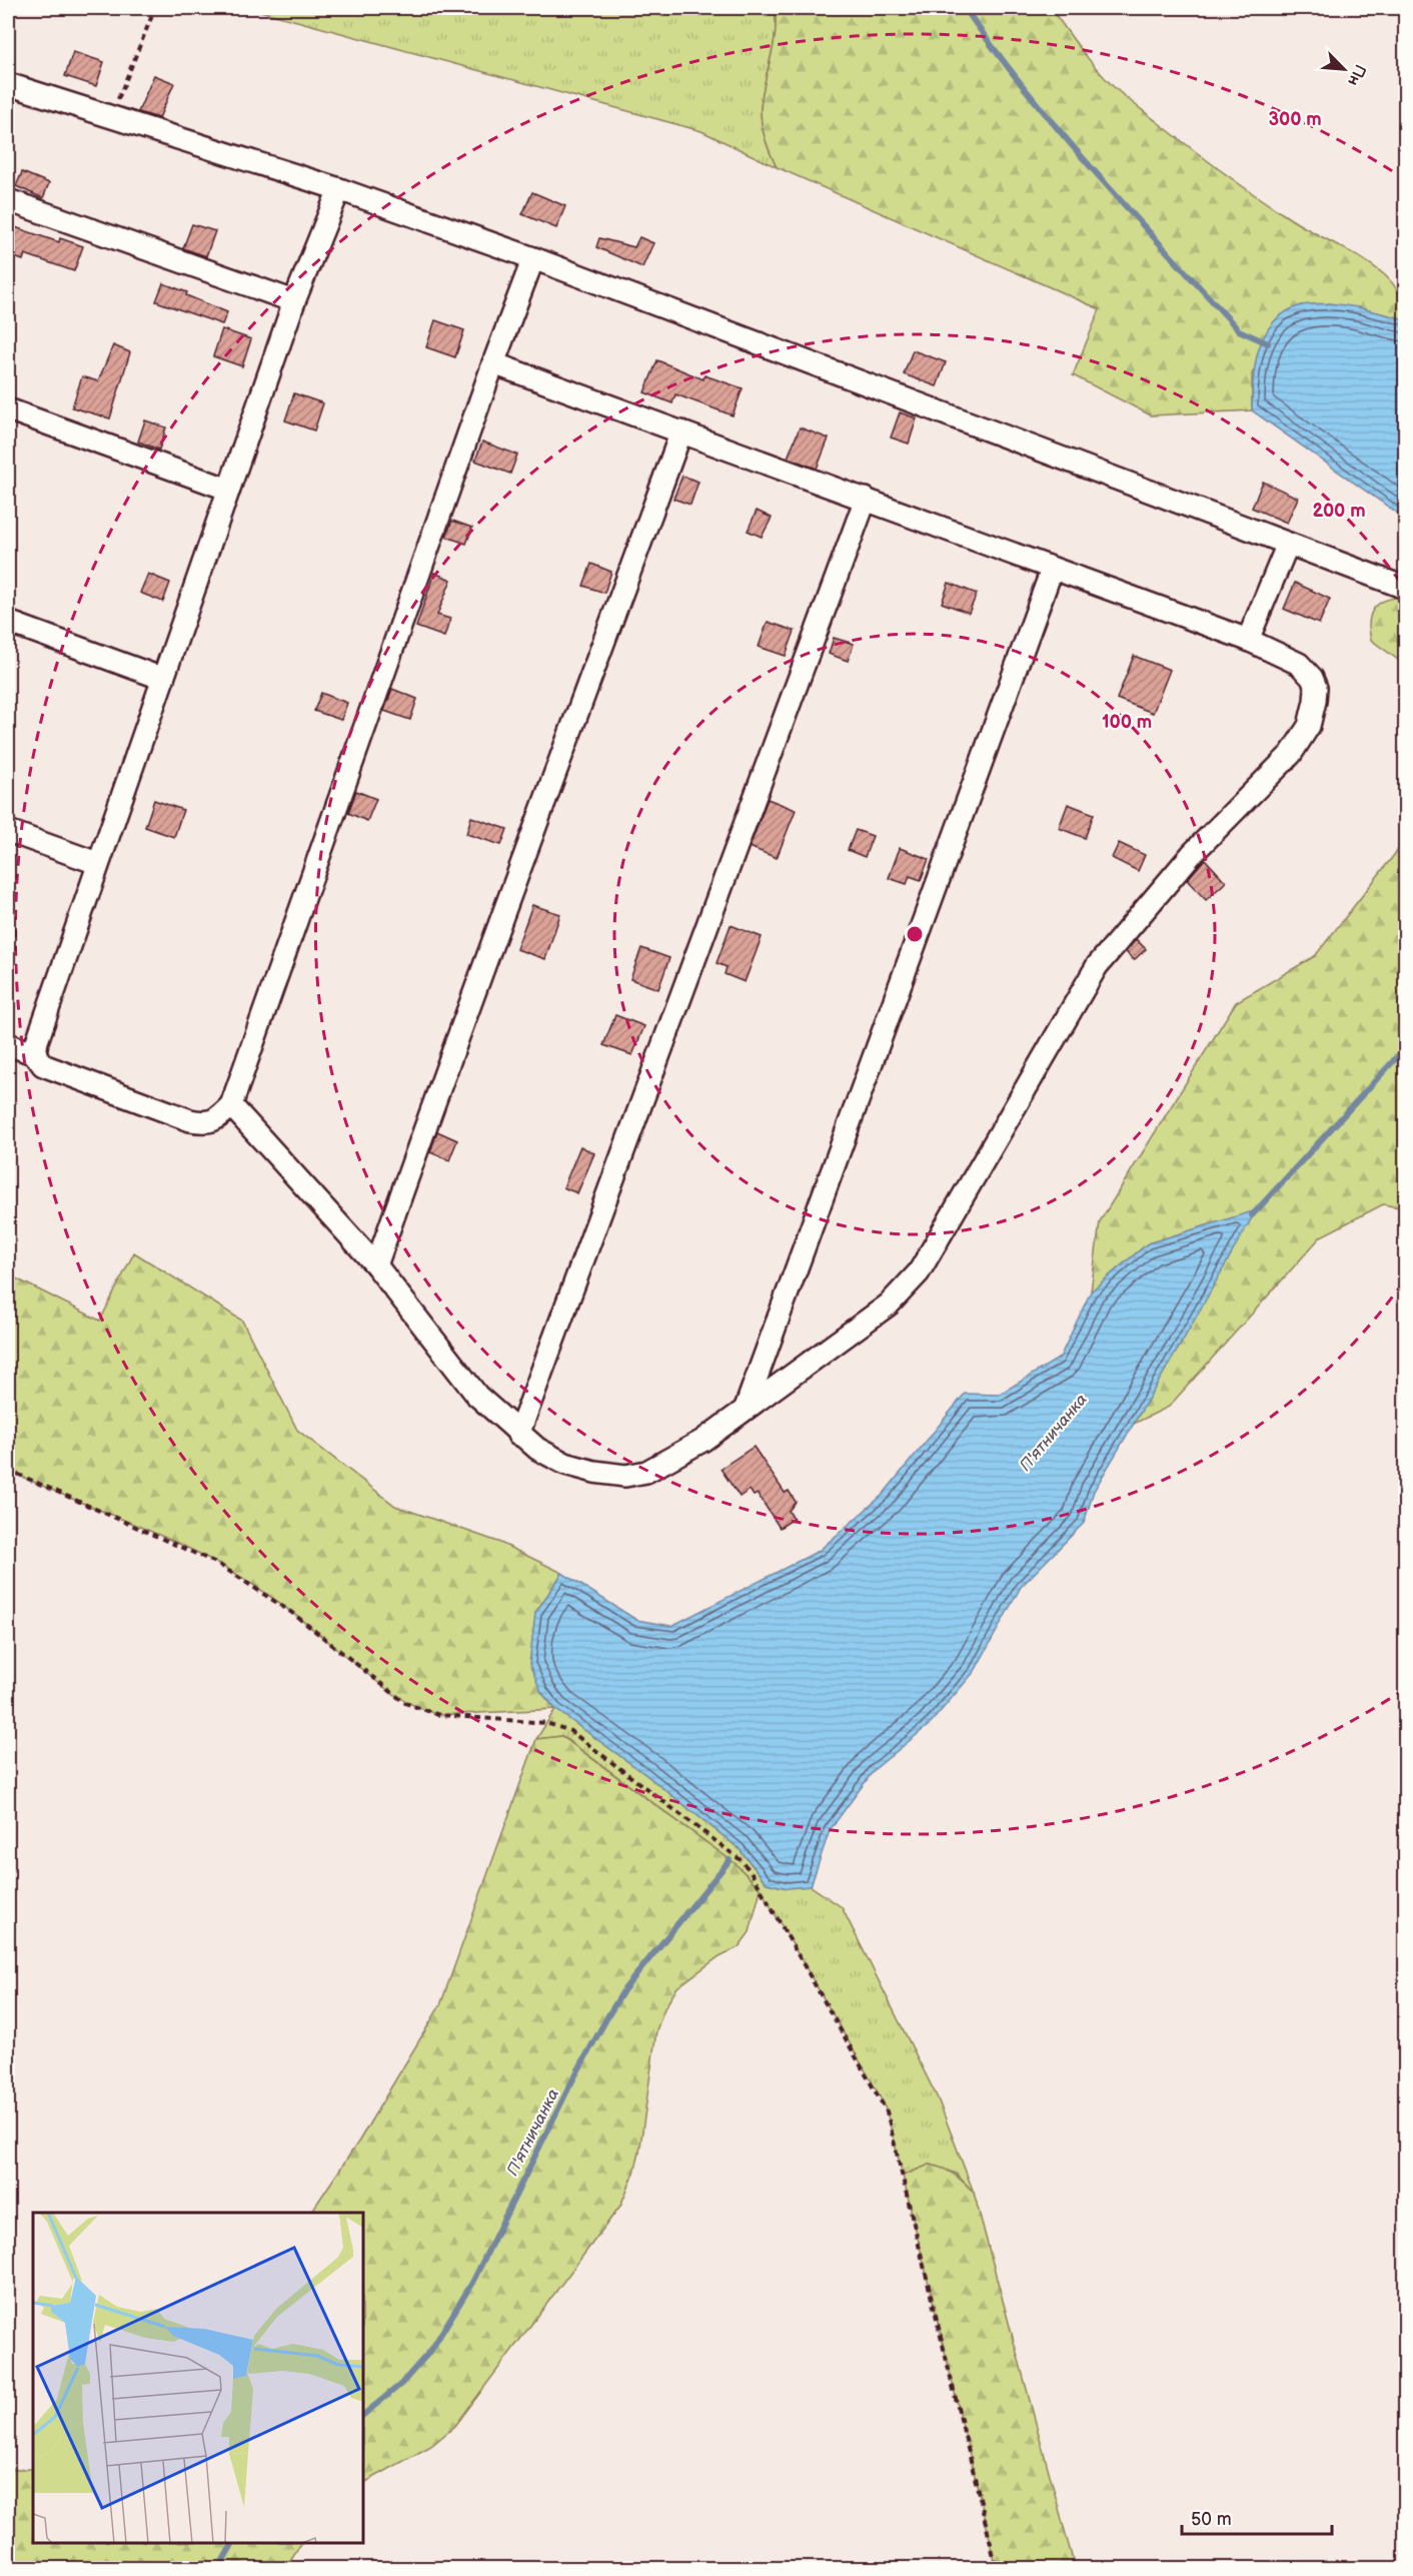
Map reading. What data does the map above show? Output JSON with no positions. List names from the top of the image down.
{
  "water": ["П'ятничанка"],
  "scale_bar": "50 m",
  "north": "bottom right",
  "rings": ["300 m", "200 m", "100 m"]
}
